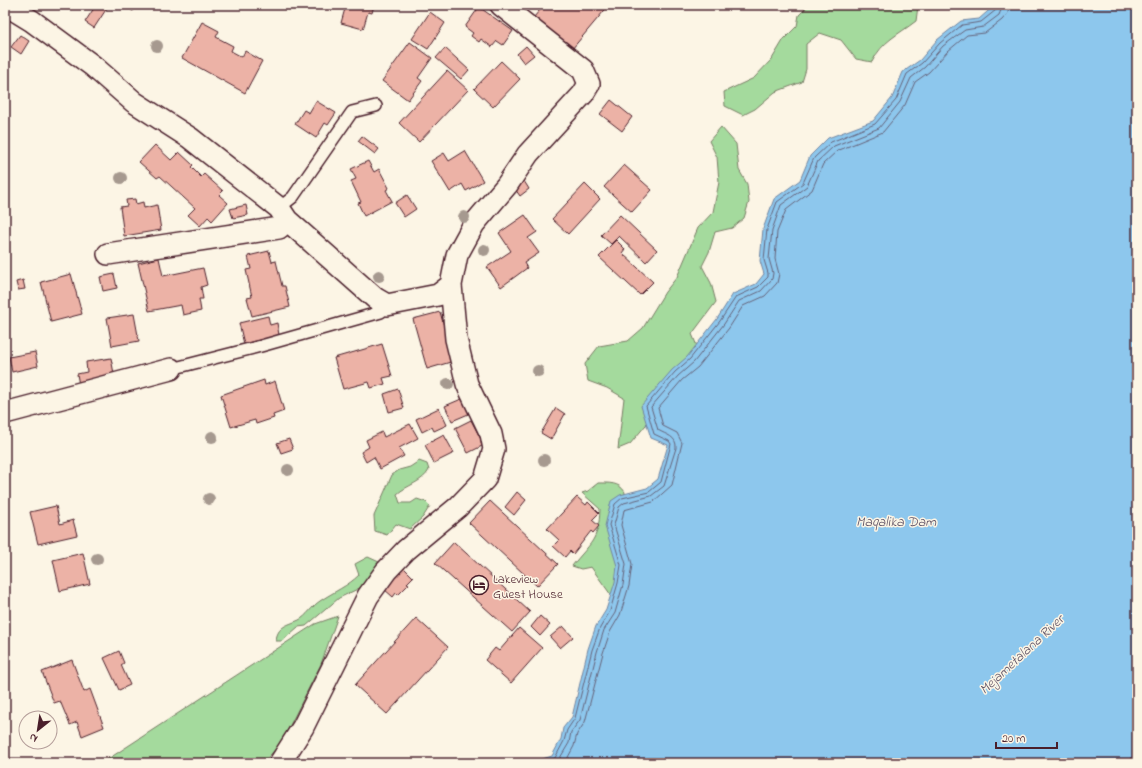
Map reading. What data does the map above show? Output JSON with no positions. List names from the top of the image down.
{
  "water": ["Maqalika Dam", "Mejametalana River"],
  "places": {
    "hotel": ["Lakeview Guest House"]
  },
  "scale_bar": "20 m",
  "north": "bottom left"
}
